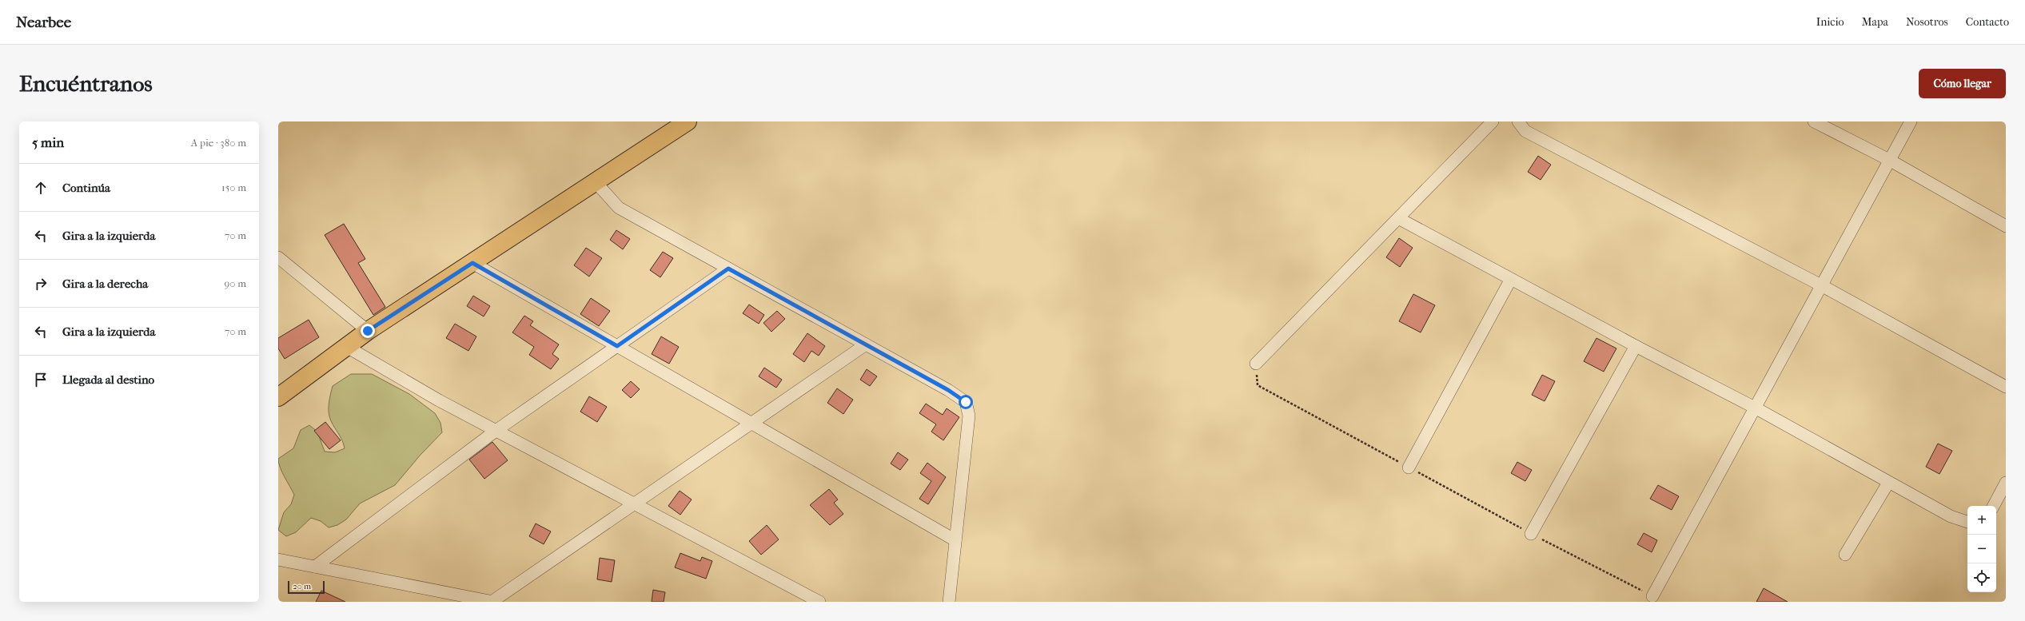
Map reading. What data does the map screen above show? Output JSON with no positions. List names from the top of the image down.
{
  "scale_bar": "20 m",
  "page": {
    "header": "Nearbee",
    "nav": [
      "Inicio",
      "Mapa",
      "Nosotros",
      "Contacto"
    ],
    "buttons": "Cómo llegar",
    "title": "Encuéntranos",
    "heading": ["5 min", "A pie · 380 m"],
    "list": [
      ["Continúa", "150 m"],
      ["Gira a la izquierda", "70 m"],
      ["Gira a la derecha", "90 m"],
      ["Gira a la izquierda", "70 m"],
      "Llegada al destino"
    ],
    "map_buttons": ["+", "−"],
    "scale": "20 m"
  }
}
